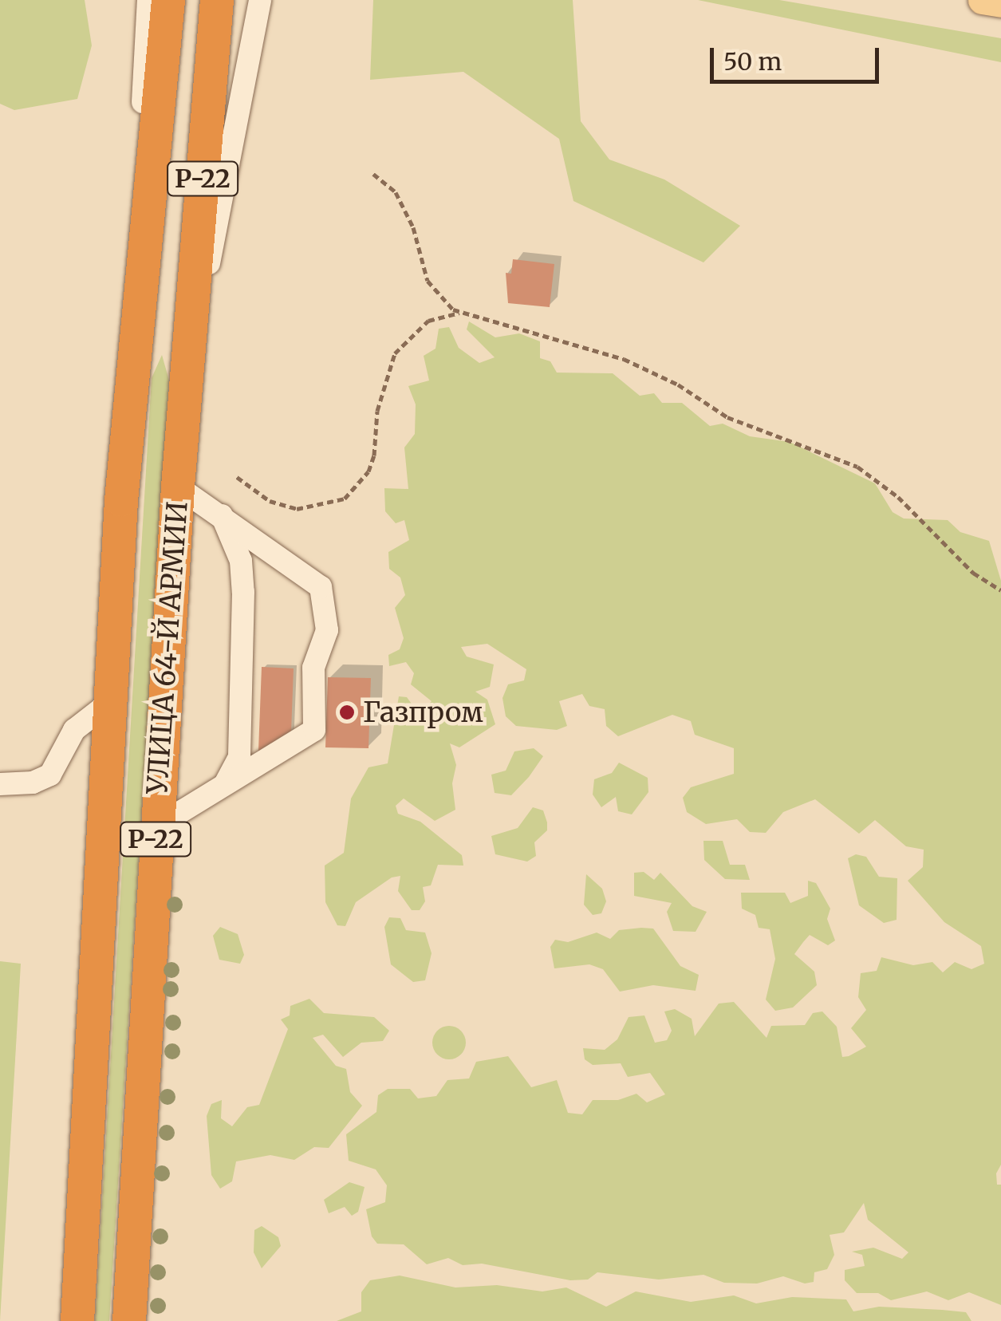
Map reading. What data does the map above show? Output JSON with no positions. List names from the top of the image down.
{
  "streets": {
    "highway": ["Р-22", "УЛИЦА 64-Й АРМИИ"]
  },
  "crossings": [
    ["Р-22", "УЛИЦА 64-Й АРМИИ"]
  ],
  "places": ["Газпром"],
  "scale_bar": "50 m"
}
